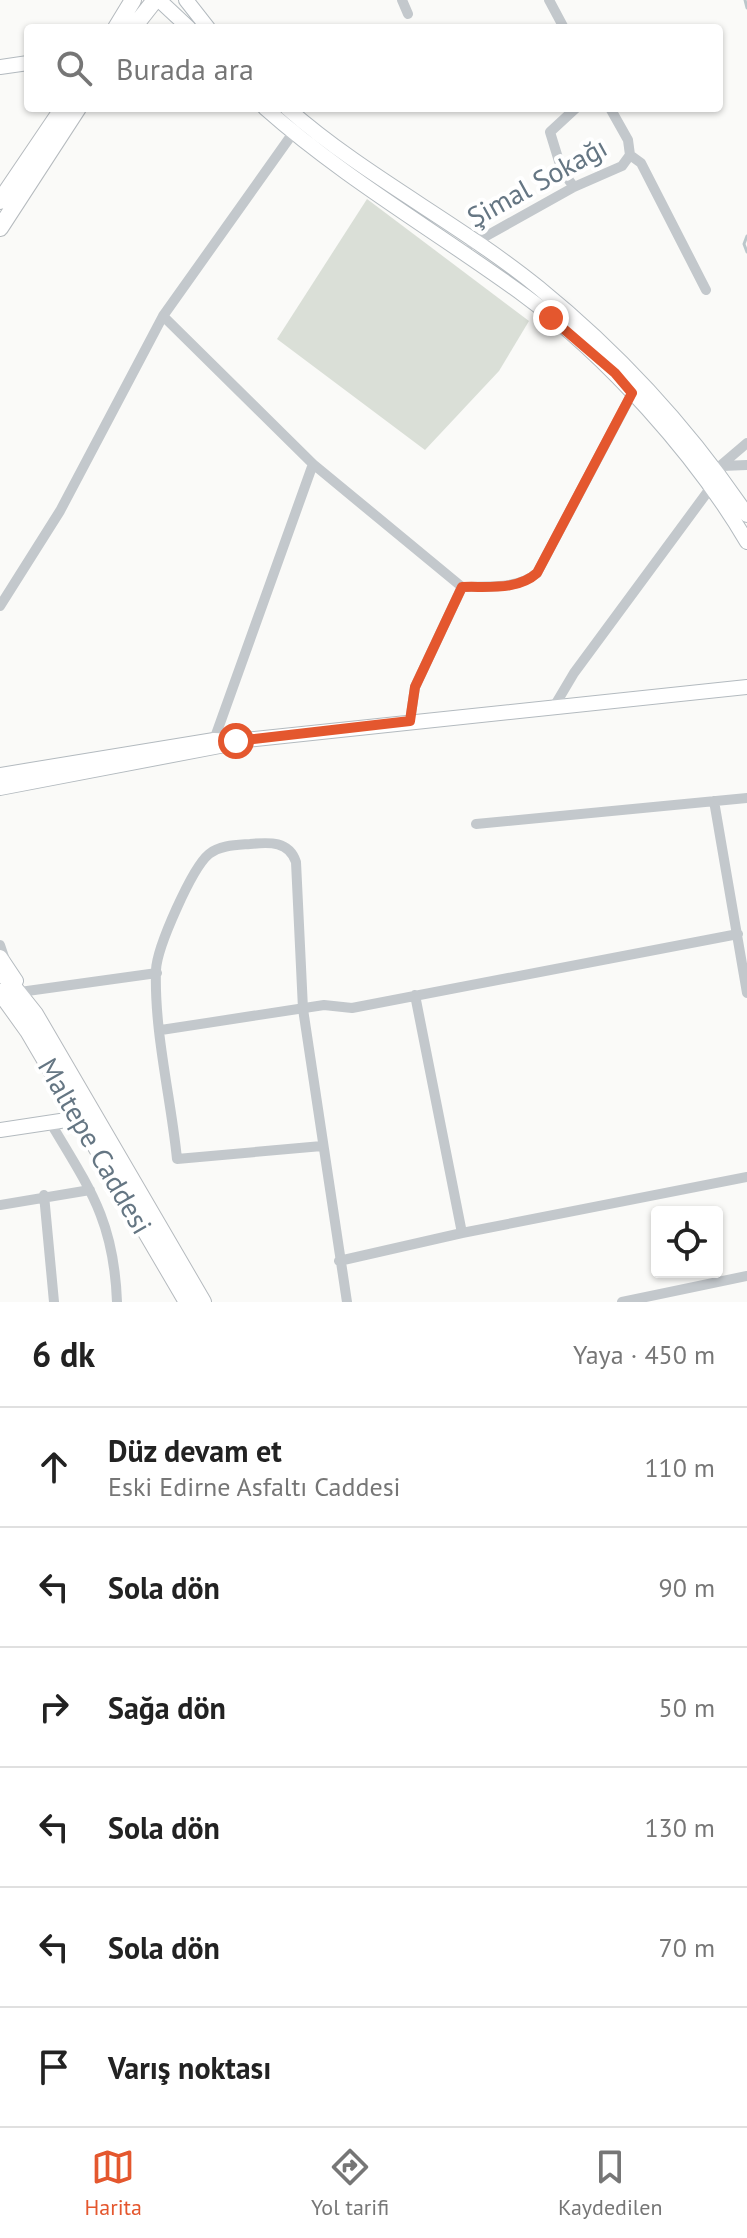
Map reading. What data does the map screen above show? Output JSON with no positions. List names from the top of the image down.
{
  "streets": {
    "main road": ["Maltepe Caddesi"],
    "street": ["Şimal Sokağı"]
  },
  "page": {
    "search": "Burada ara",
    "heading": ["6 dk", "Yaya · 450 m"],
    "list": [
      ["Düz devam et", "Eski Edirne Asfaltı Caddesi", "110 m"],
      ["Sola dön", "90 m"],
      ["Sağa dön", "50 m"],
      ["Sola dön", "130 m"],
      ["Sola dön", "70 m"],
      "Varış noktası"
    ],
    "nav": ["Harita", "Yol tarifi", "Kaydedilen"]
  }
}
